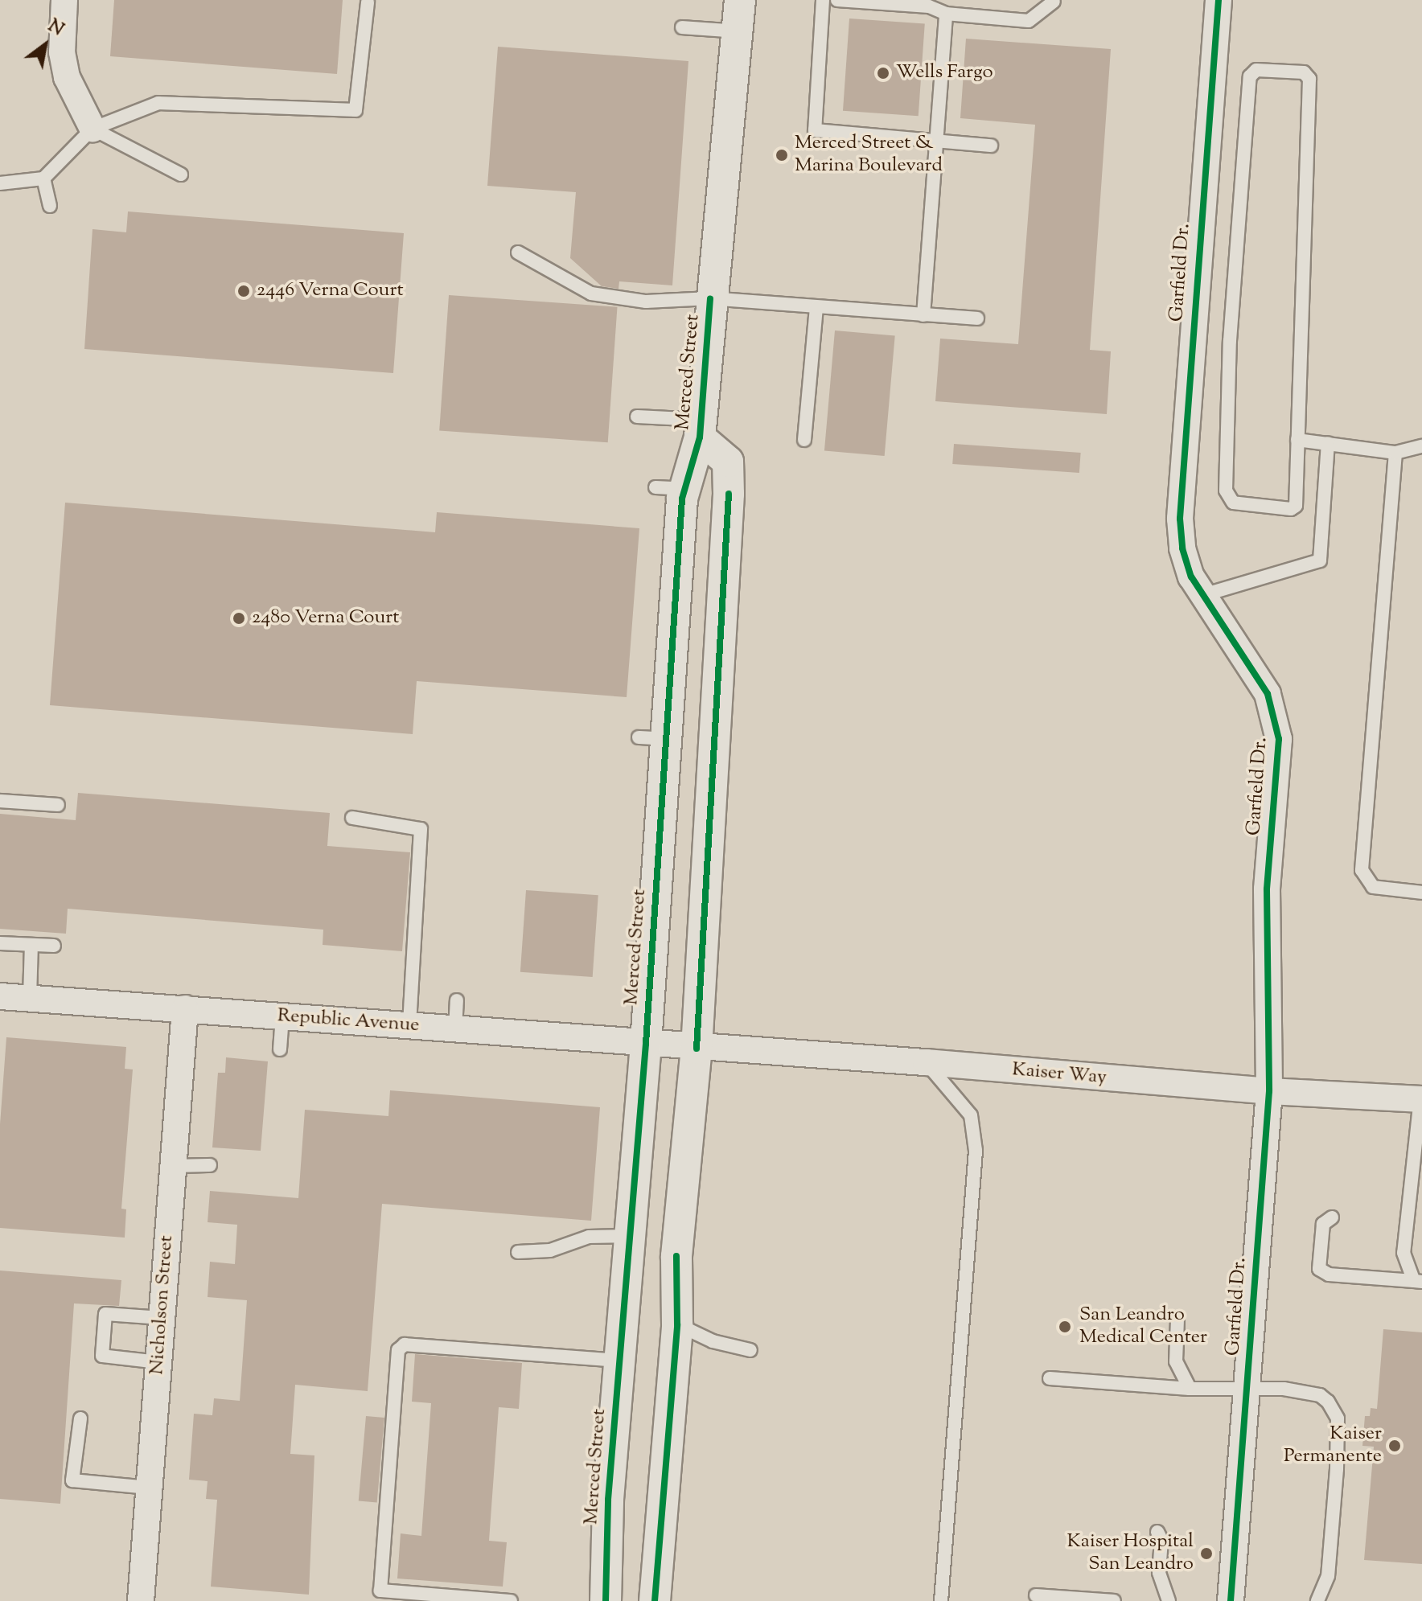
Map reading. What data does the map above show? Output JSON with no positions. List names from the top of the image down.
{
  "streets": {
    "street": [
      "Garfield Dr.",
      "Merced Street",
      "Republic Avenue",
      "Kaiser Way",
      "Nicholson Street"
    ]
  },
  "crossings": [
    ["Garfield Dr.", "Kaiser Way"],
    ["Merced Street", "Republic Avenue"],
    ["Merced Street", "Kaiser Way"],
    ["Republic Avenue", "Kaiser Way"],
    ["Republic Avenue", "Nicholson Street"]
  ],
  "places": [
    "Wells Fargo",
    "Merced Street & Marina Boulevard",
    "2446 Verna Court",
    "2480 Verna Court",
    "San Leandro Medical Center",
    "Kaiser Permanente",
    "Kaiser Hospital San Leandro"
  ],
  "north": "top right"
}
